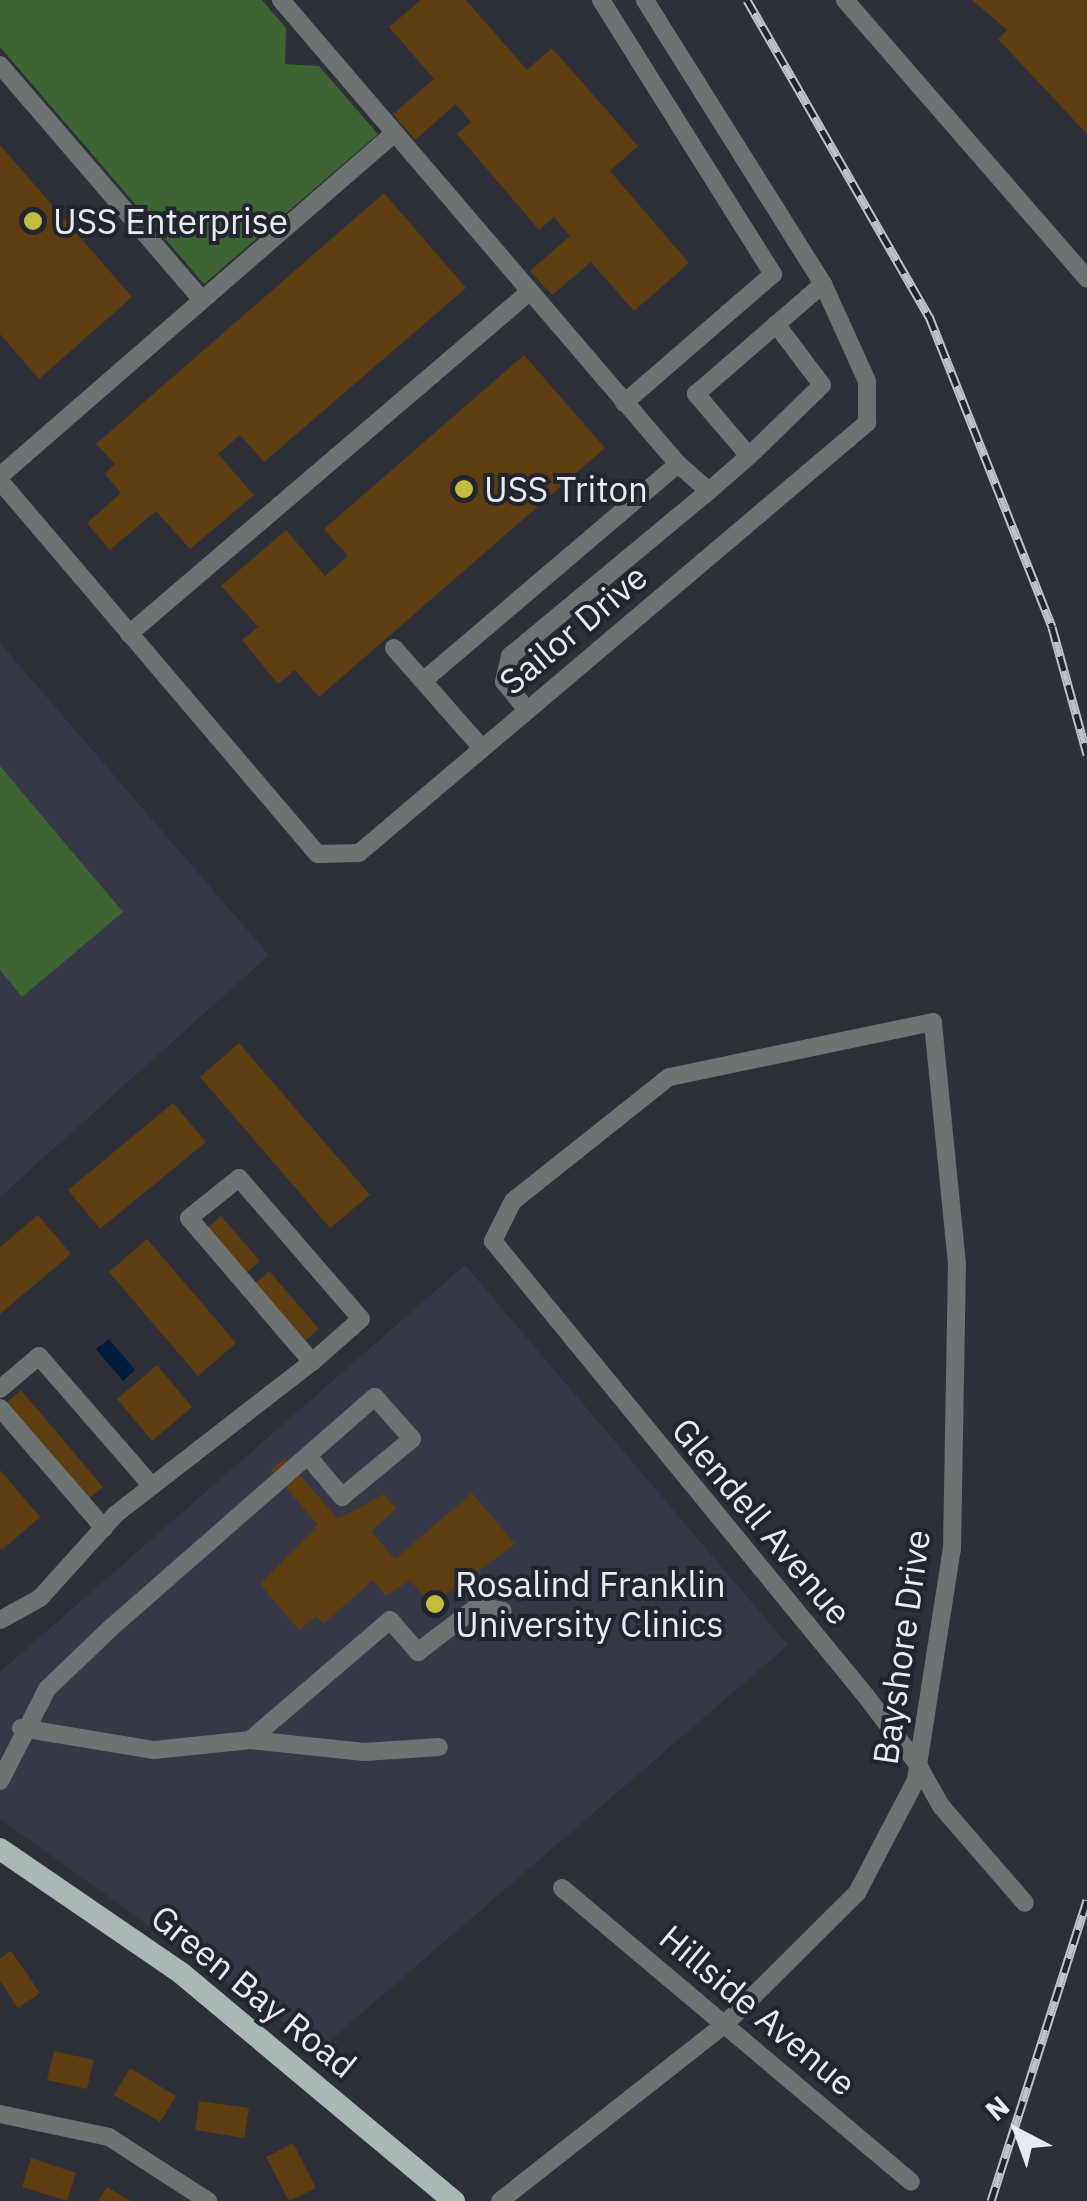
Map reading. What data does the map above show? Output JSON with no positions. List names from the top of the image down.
{
  "streets": {
    "main road": ["Green Bay Road"],
    "street": [
      "Sailor Drive",
      "Glendell Avenue",
      "Bayshore Drive",
      "Hillside Avenue"
    ]
  },
  "crossings": [
    ["Glendell Avenue", "Bayshore Drive"],
    ["Bayshore Drive", "Hillside Avenue"]
  ],
  "places": ["USS Enterprise", "USS Triton", "Rosalind Franklin University Clinics"],
  "north": "top left"
}
